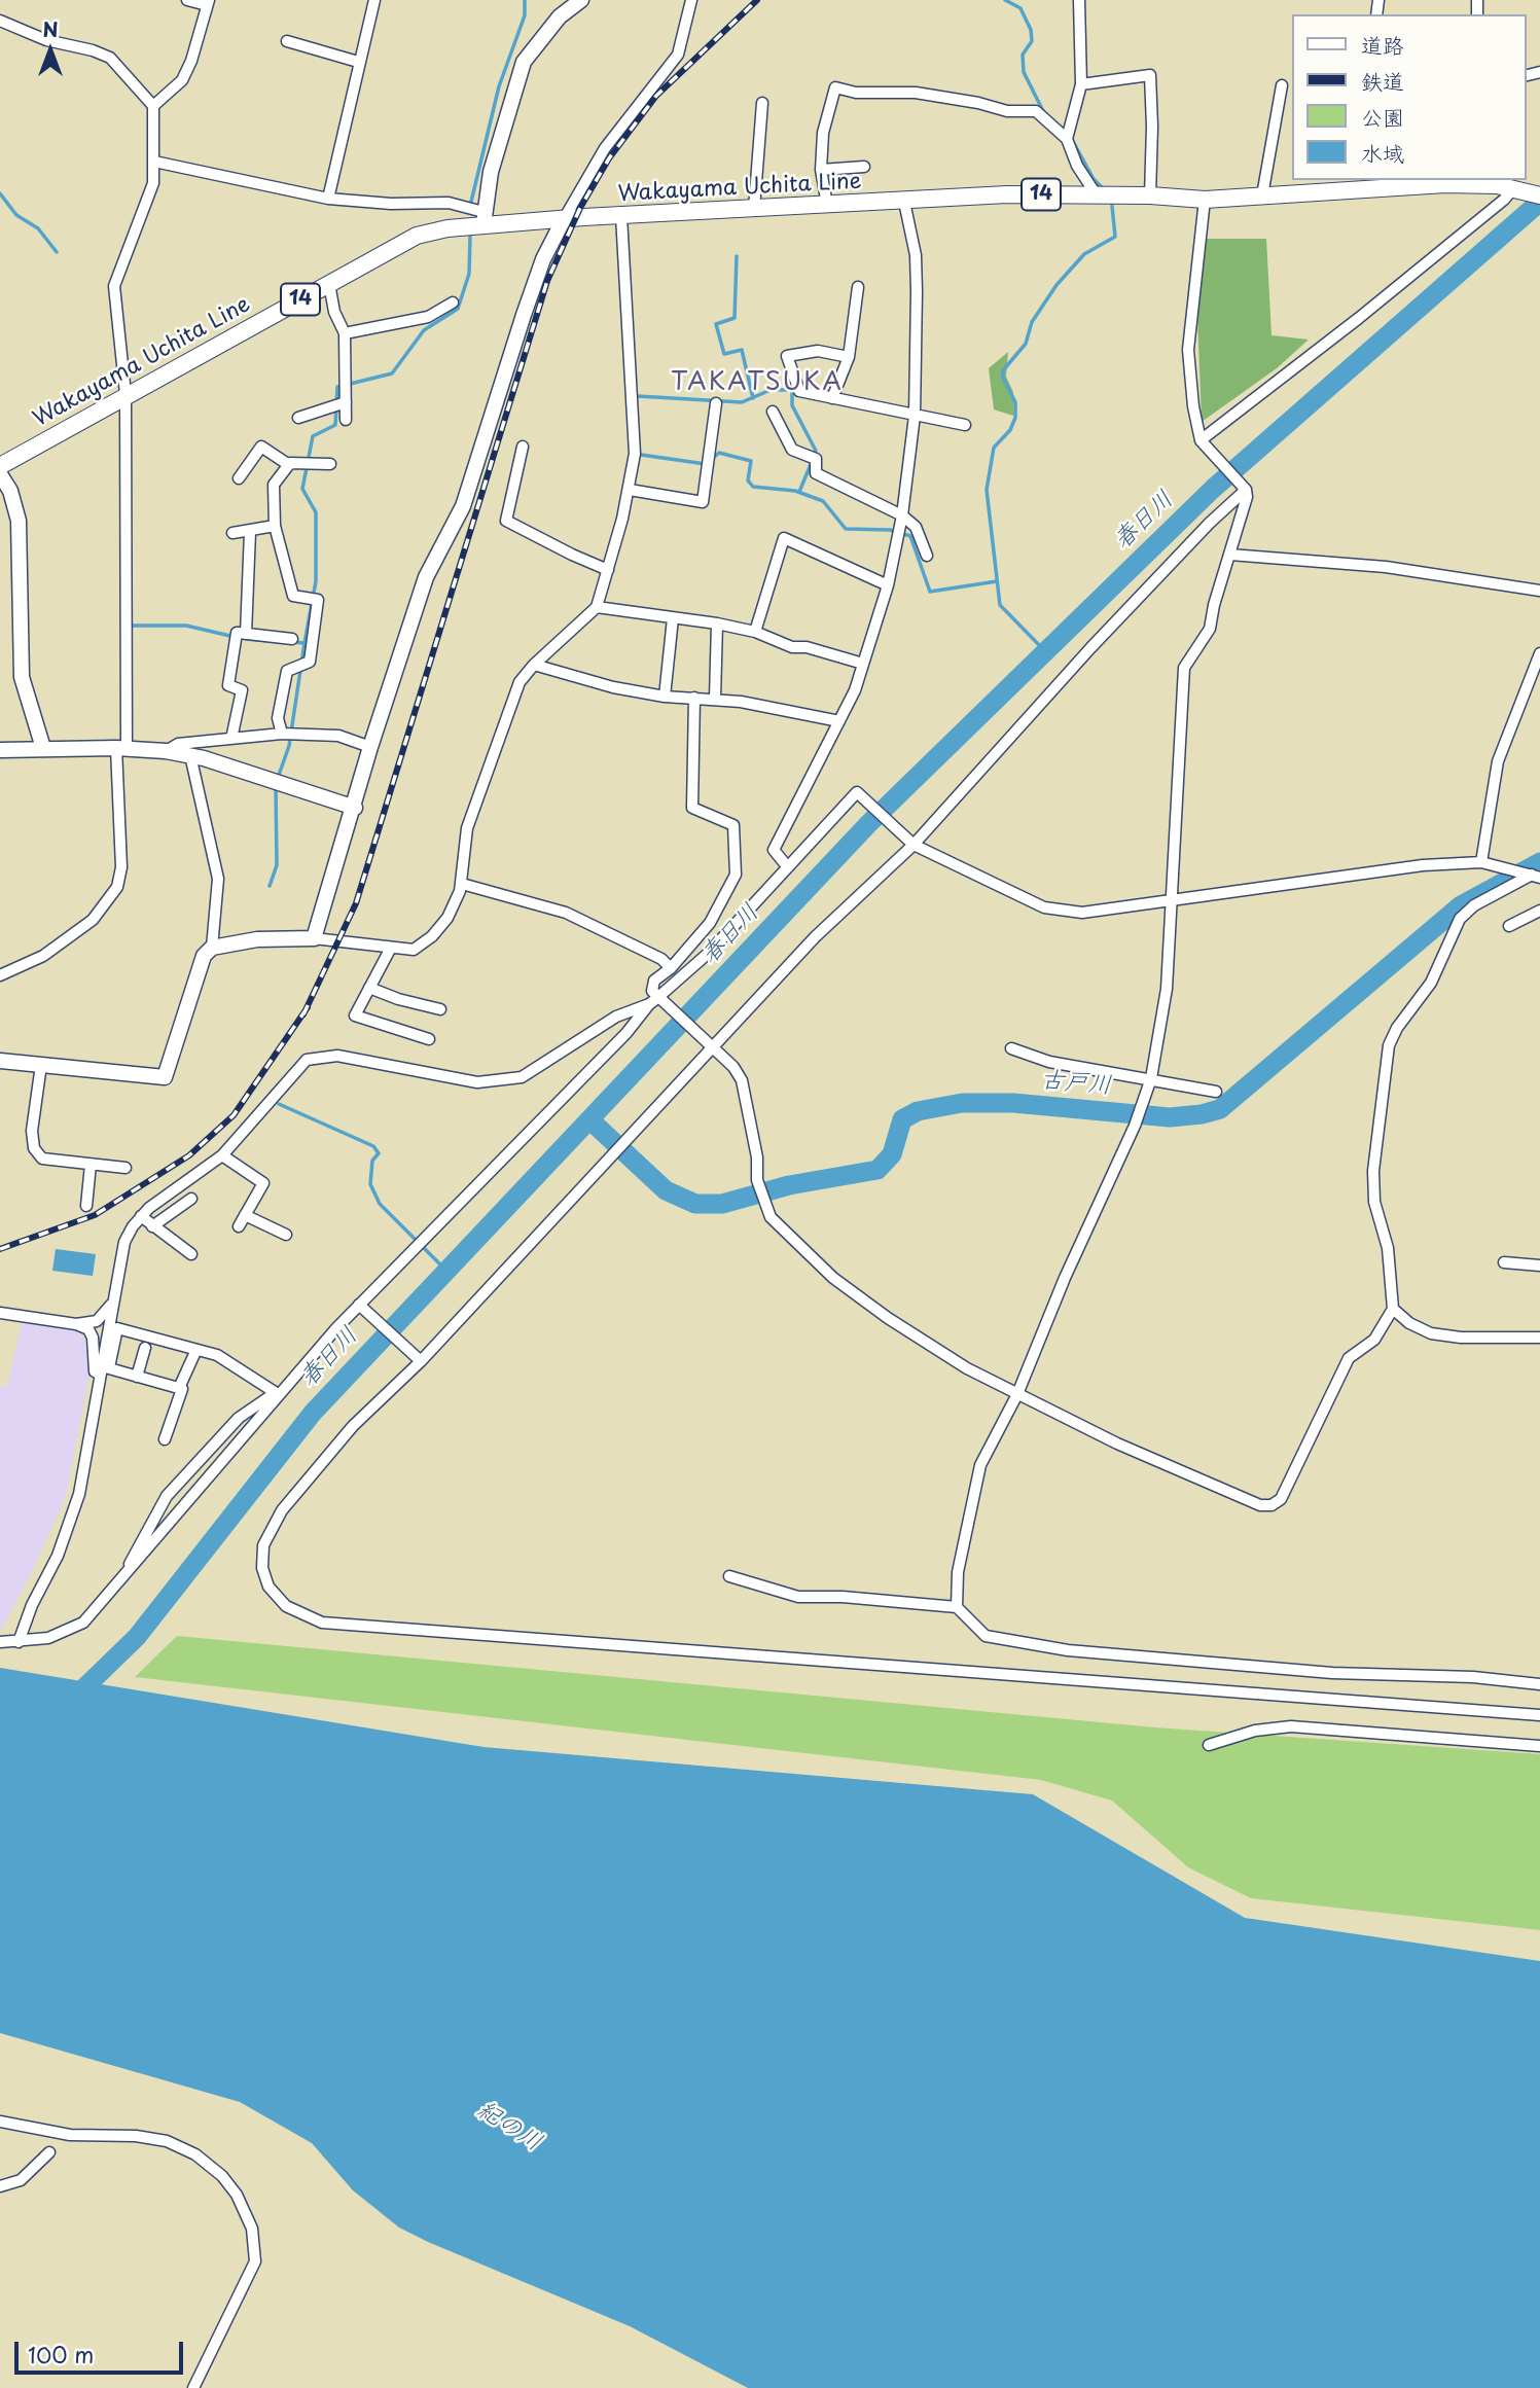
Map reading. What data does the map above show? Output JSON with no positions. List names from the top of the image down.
{
  "streets": {
    "main road": ["Wakayama Uchita Line", "14"]
  },
  "districts": ["TAKATSUKA"],
  "water": ["春日川", "古戸川", "紀の川"],
  "legend": [
    "道路",
    "鉄道",
    "公園",
    "水域"
  ],
  "scale_bar": "100 m",
  "north": "top"
}
